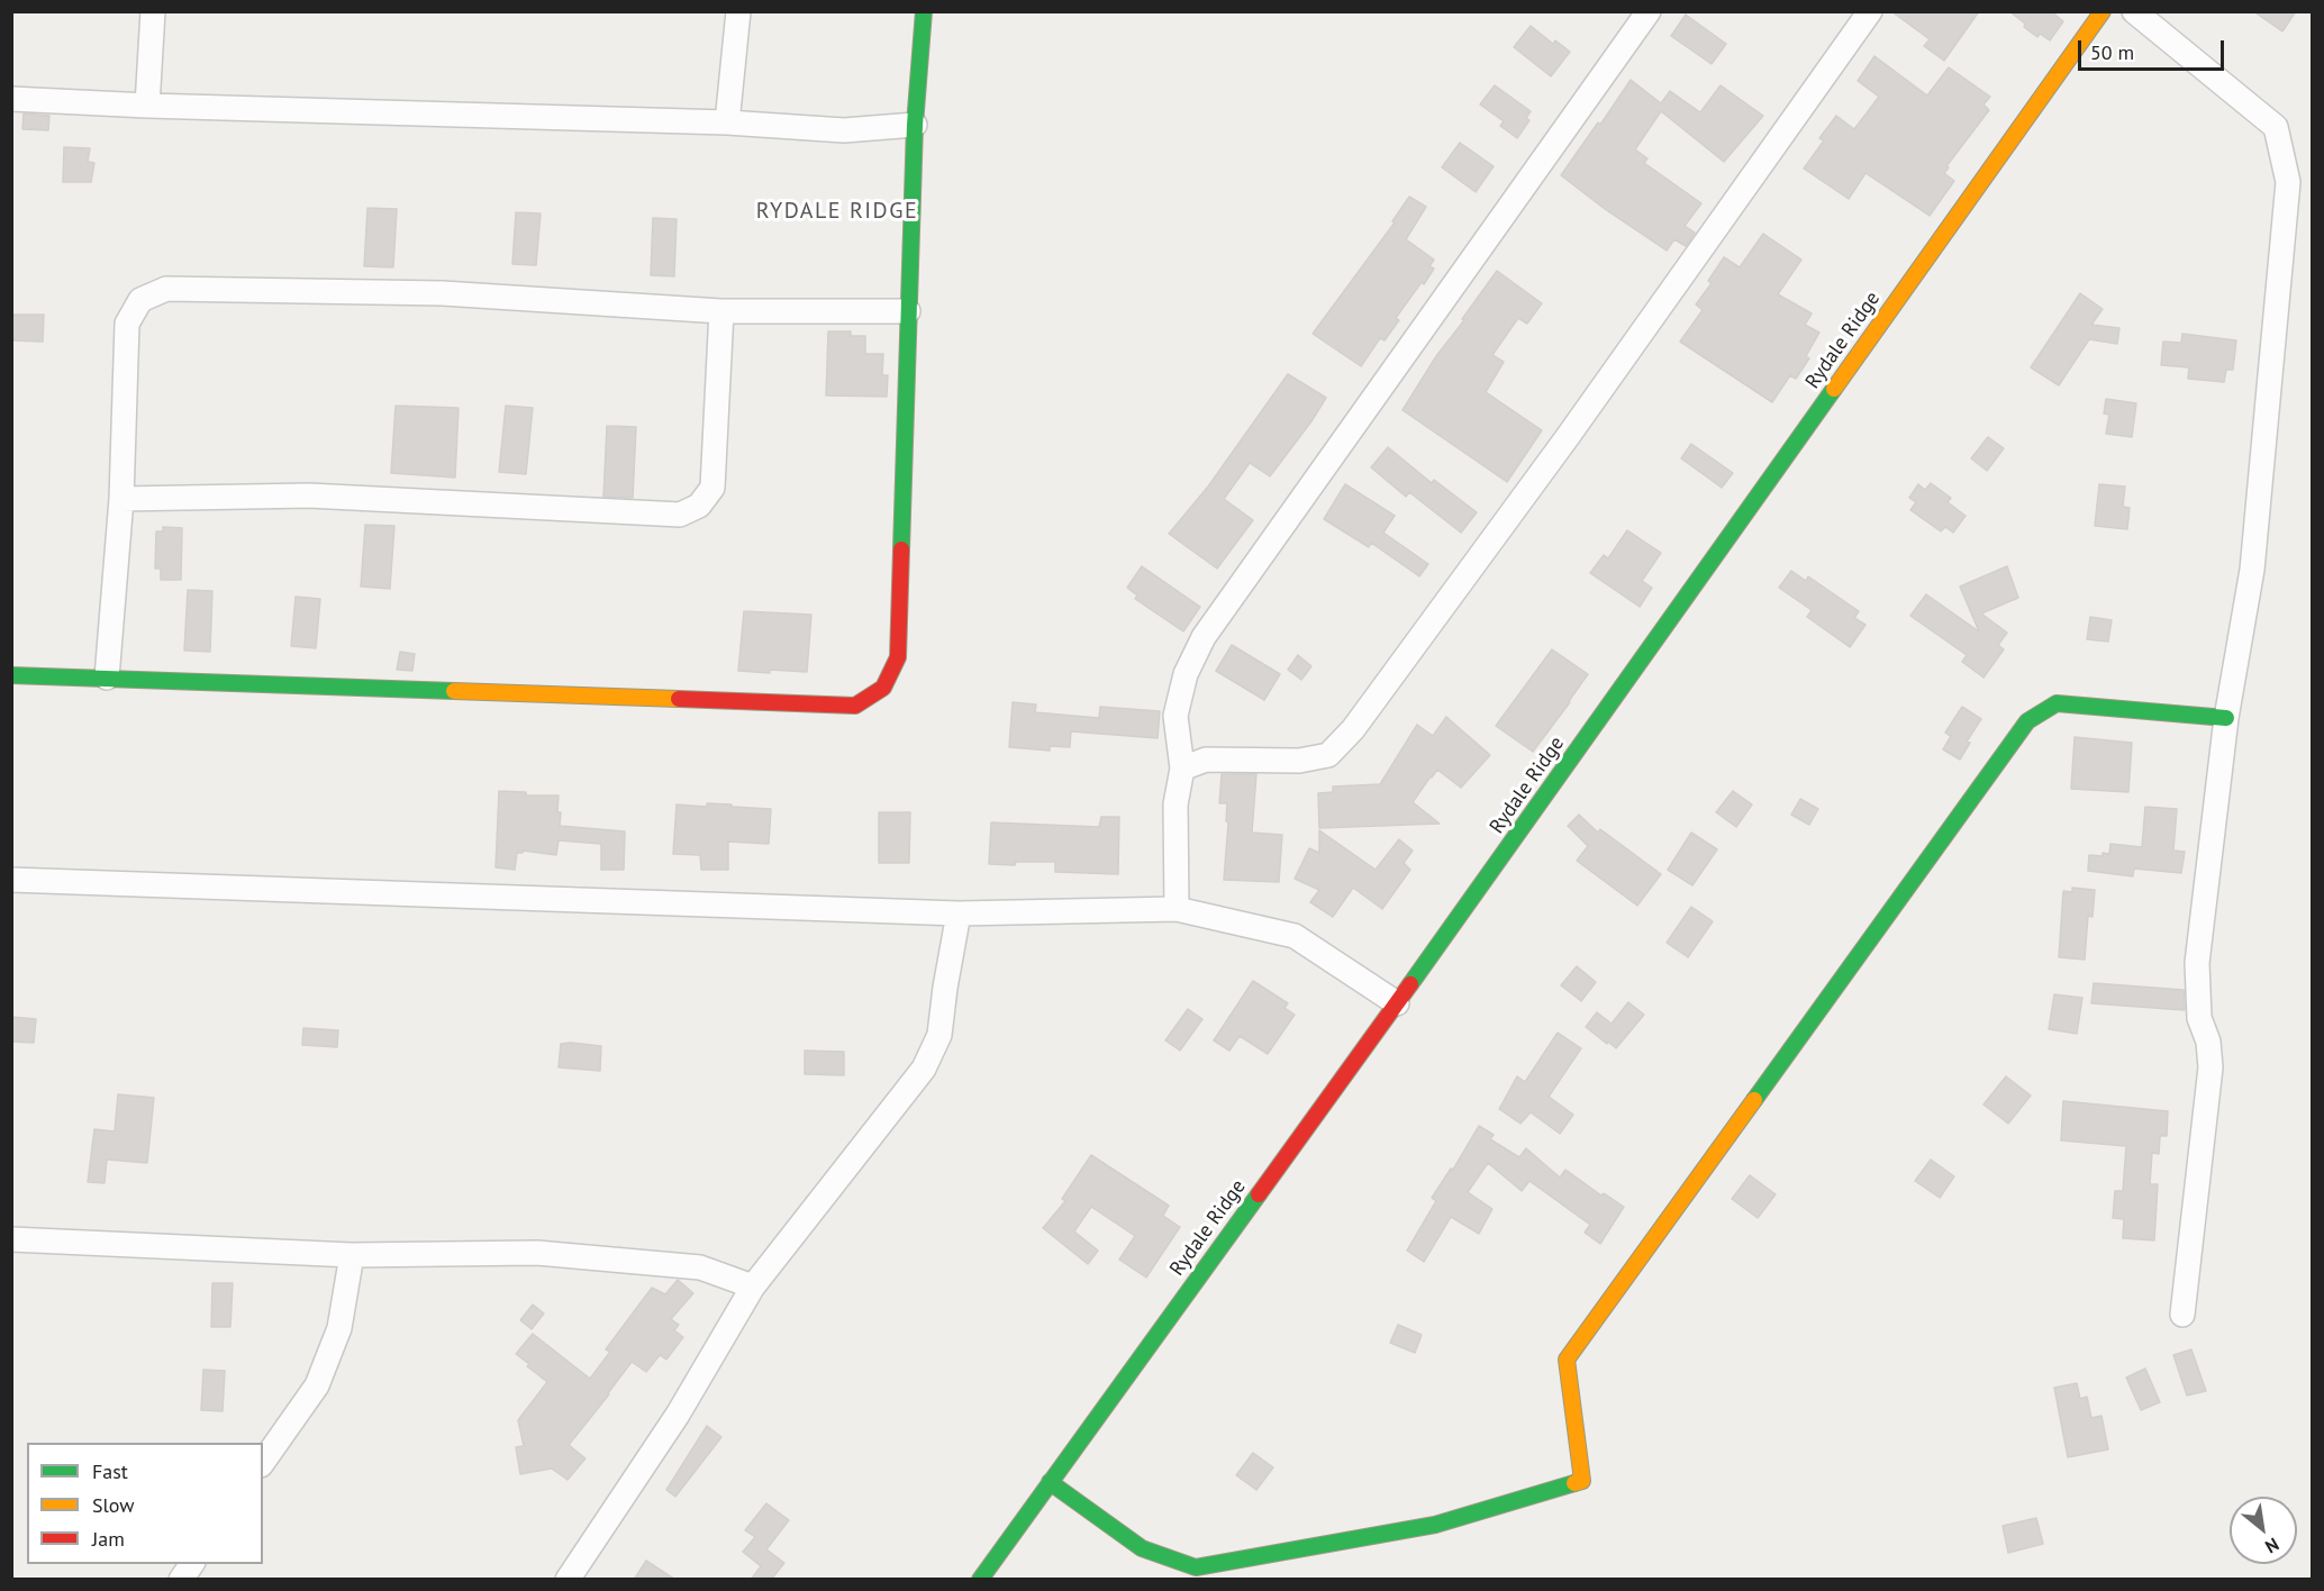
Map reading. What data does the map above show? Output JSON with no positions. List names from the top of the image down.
{
  "streets": {
    "street": ["Rydale Ridge"]
  },
  "districts": ["RYDALE RIDGE"],
  "legend": ["Fast", "Slow", "Jam"],
  "scale_bar": "50 m",
  "north": "bottom right"
}
